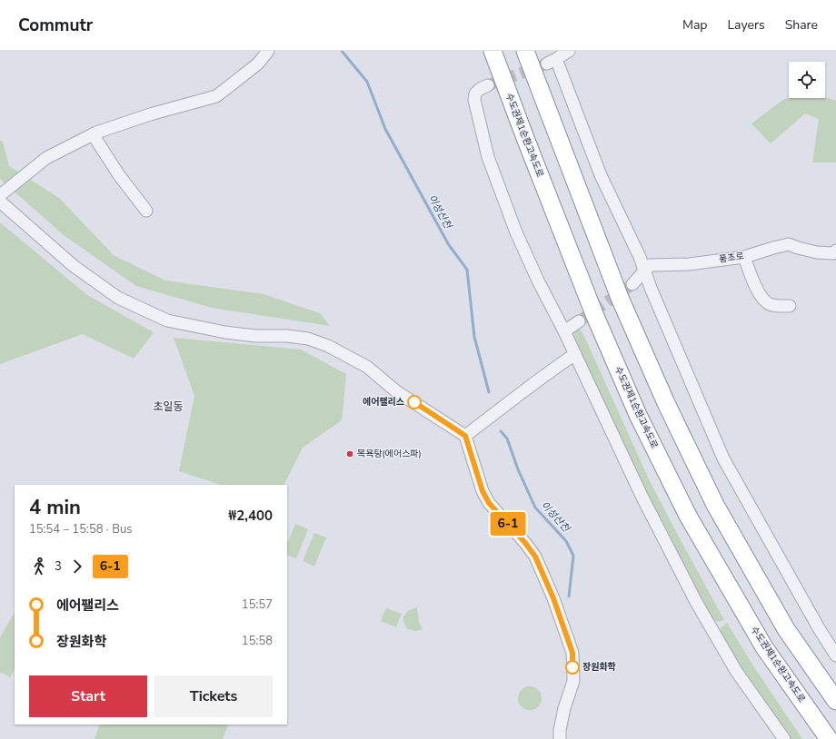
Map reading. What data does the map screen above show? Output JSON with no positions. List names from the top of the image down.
{
  "streets": {
    "highway": ["수도권제1순환고속도로"],
    "street": ["풍초로"]
  },
  "districts": ["초일동"],
  "water": ["이성산천"],
  "places": ["에어팰리스", "목욕탕(에어스파)", "장원화학"],
  "lines": ["bus line 6-1"],
  "page": {
    "header": "Commutr",
    "nav": ["Map", "Layers", "Share"],
    "on_map": "6-1",
    "heading": ["4 min", "15:54 – 15:58 · Bus", "₩2,400"],
    "legs": ["3", "6-1"],
    "list": [
      {
        "name": "에어팰리스",
        "value": "15:57"
      },
      {
        "name": "장원화학",
        "value": "15:58"
      }
    ],
    "buttons": ["Start", "Tickets"]
  }
}
